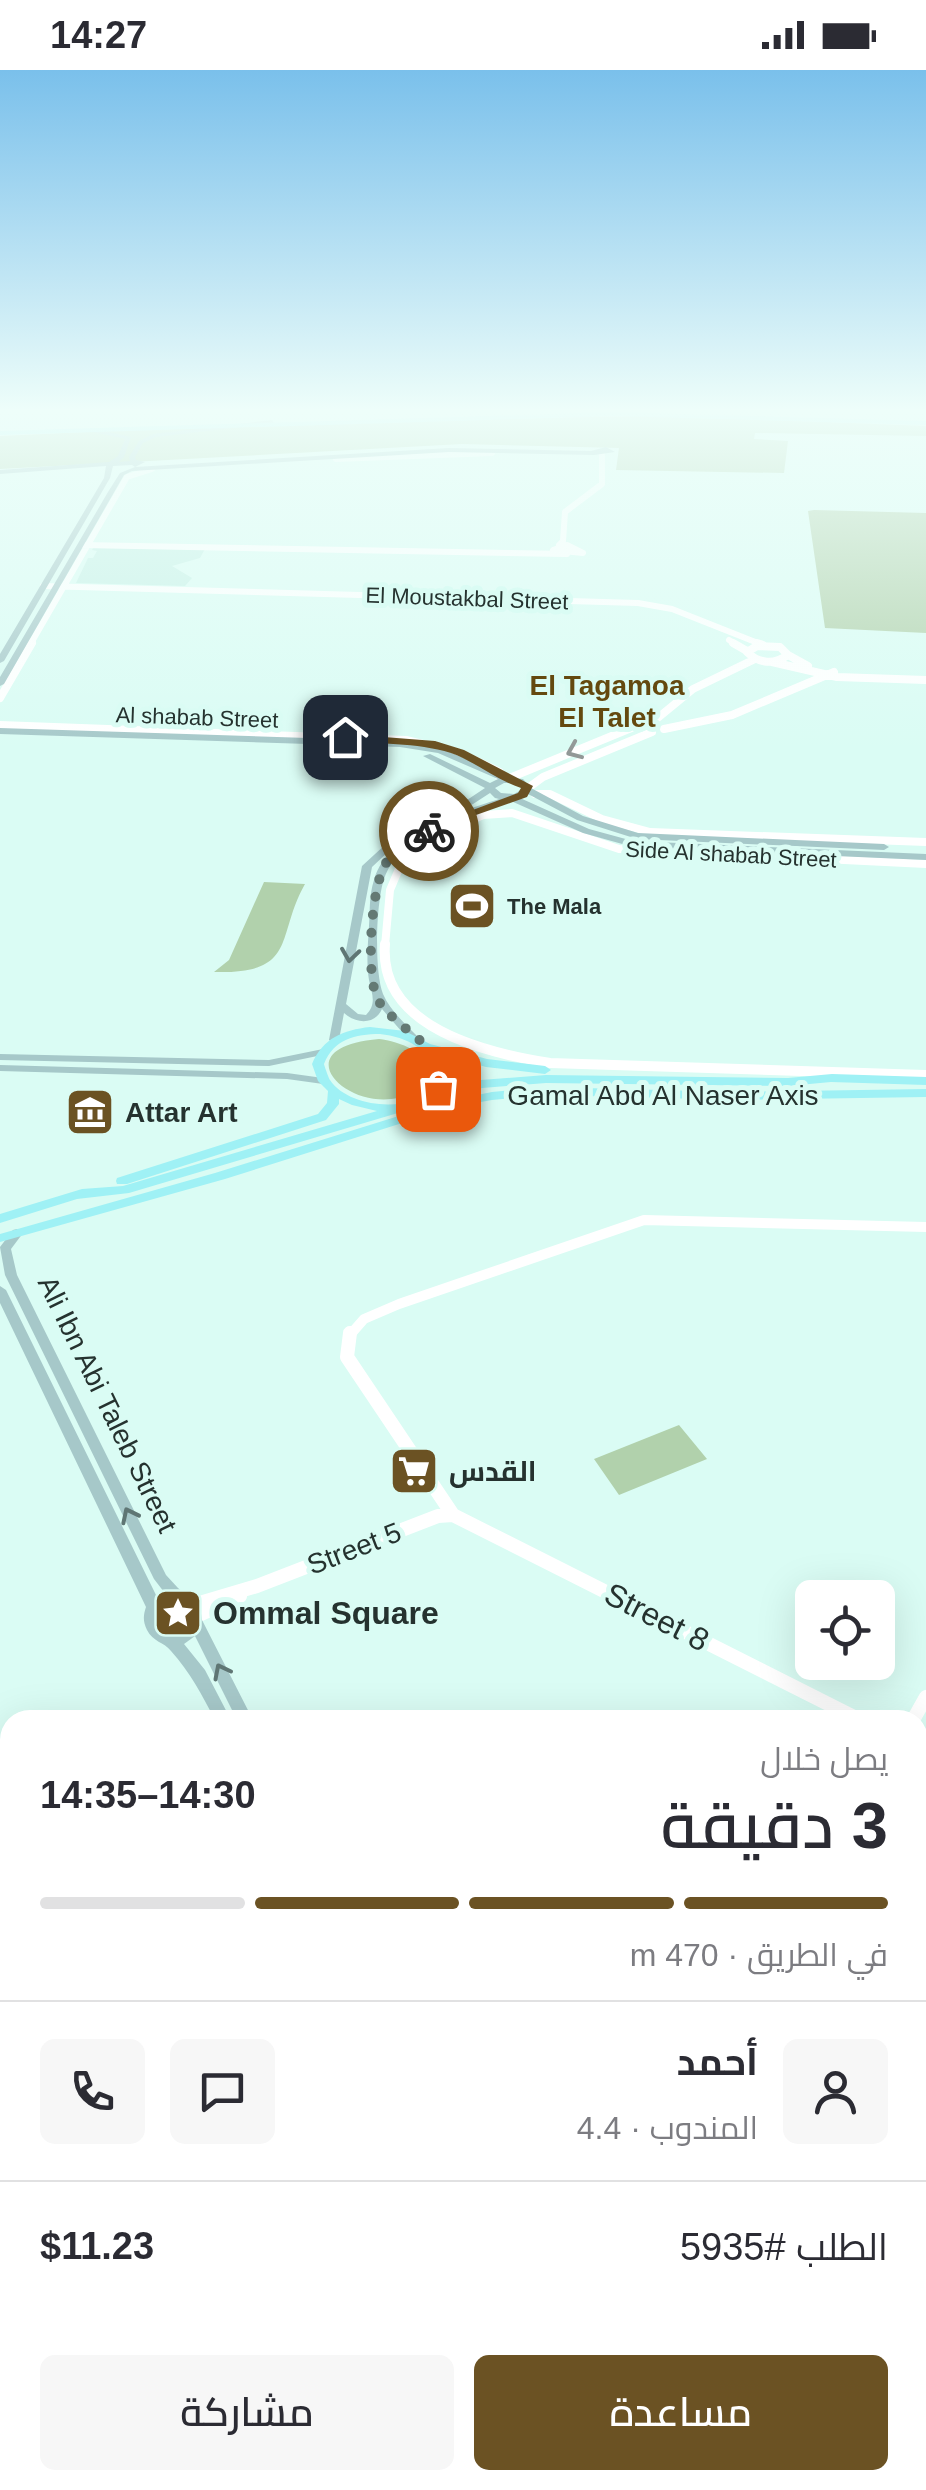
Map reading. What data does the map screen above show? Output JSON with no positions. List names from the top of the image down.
{
  "streets": {
    "main road": ["Al shabab Street", "Gamal Abd Al Naser Axis", "Ali Ibn Abi Taleb Street"],
    "street": [
      "El Moustakbal Street",
      "Side Al shabab Street",
      "Street 5",
      "Street 8"
    ]
  },
  "crossings": [
    ["Al shabab Street", "Side Al shabab Street"],
    ["Gamal Abd Al Naser Axis", "Ali Ibn Abi Taleb Street"],
    ["Ali Ibn Abi Taleb Street", "Street 5"],
    ["Street 5", "Street 8"]
  ],
  "districts": ["El Tagamoa El Talet"],
  "places": {
    "sports": ["The Mala"],
    "museum": ["Attar Art"],
    "supermarket": ["القدس"],
    "place": ["Ommal Square"]
  },
  "page": {
    "status": "14:27",
    "heading": ["3 دقيقة", "يصل خلال", "14:30–14:35"],
    "panel": [
      "أحمد",
      "المندوب · 4.4",
      "الطلب #5935",
      "$11.23"
    ],
    "bar": "في الطريق · 470 m",
    "buttons": ["مساعدة", "مشاركة"]
  }
}
